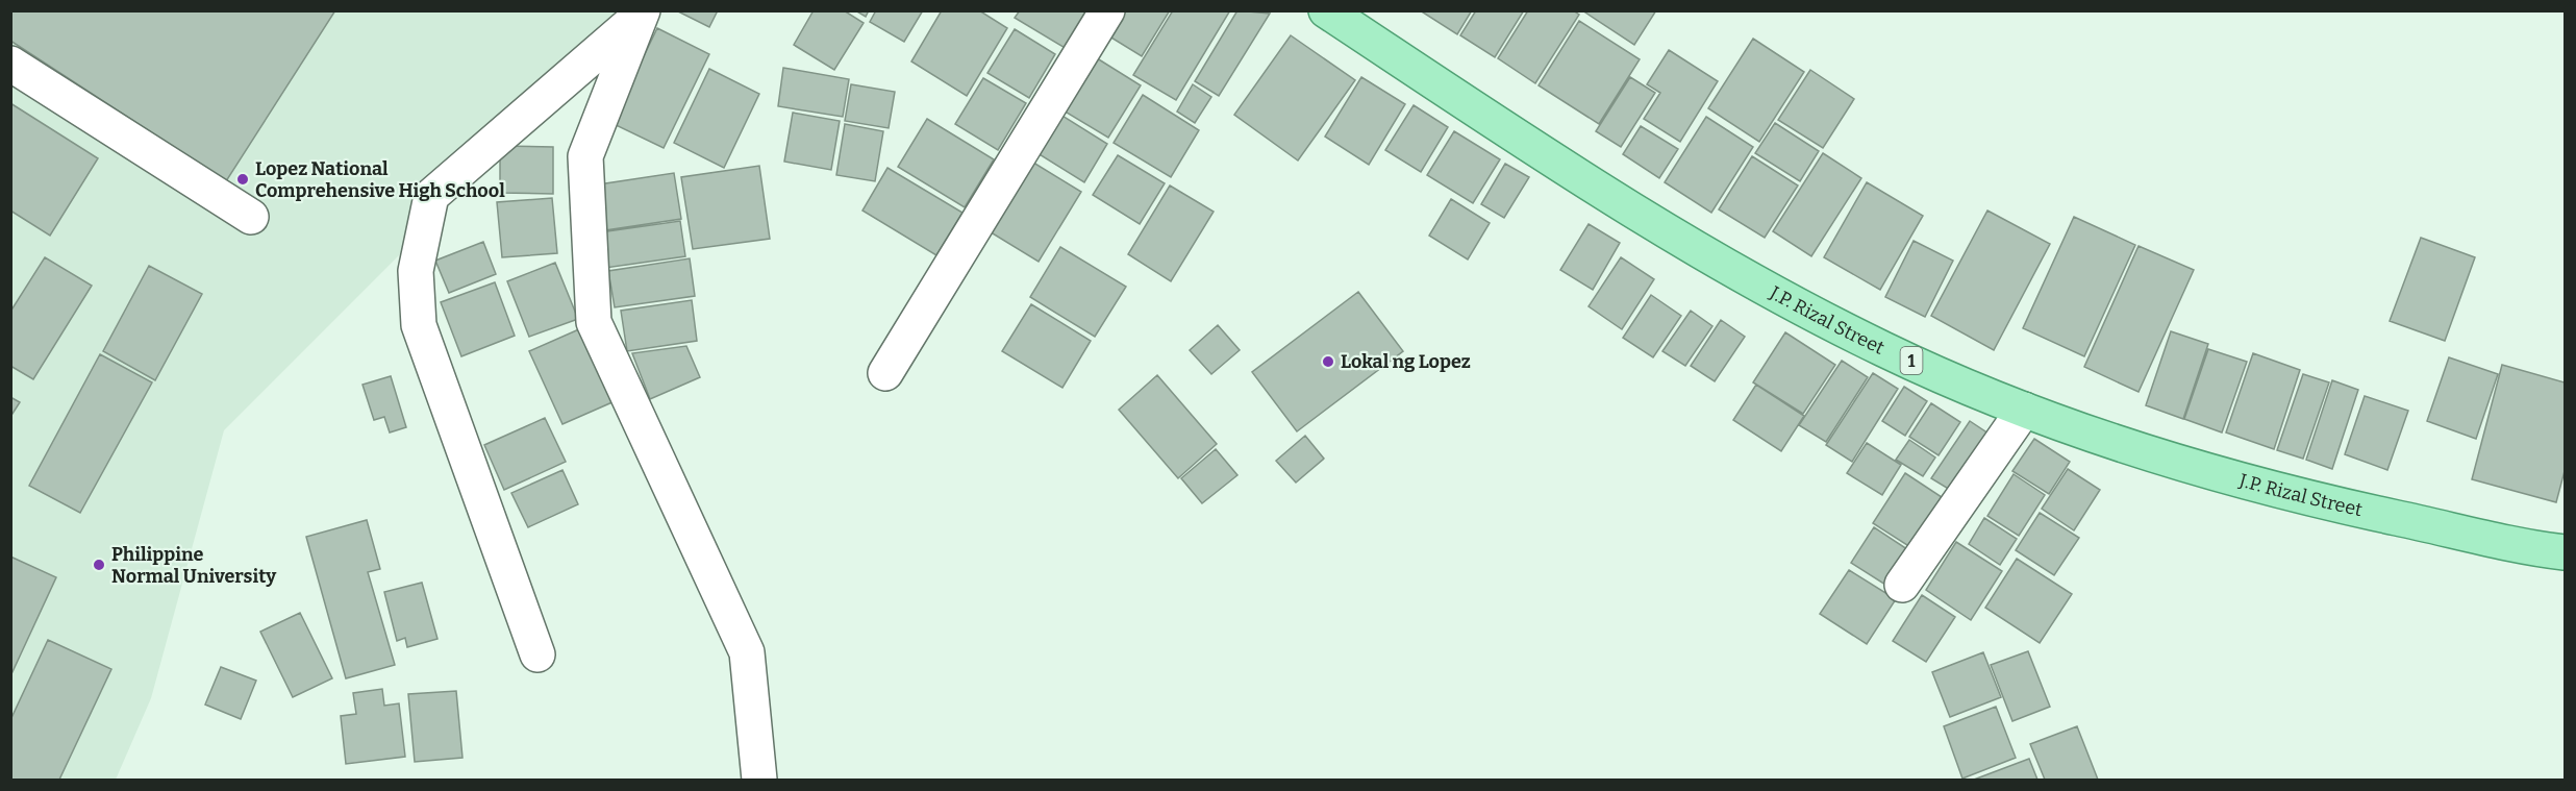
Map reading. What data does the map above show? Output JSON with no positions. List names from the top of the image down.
{
  "streets": {
    "main road": ["J.P. Rizal Street", "1"]
  },
  "places": ["Lopez National Comprehensive High School", "Lokal ng Lopez", "Philippine Normal University"]
}
